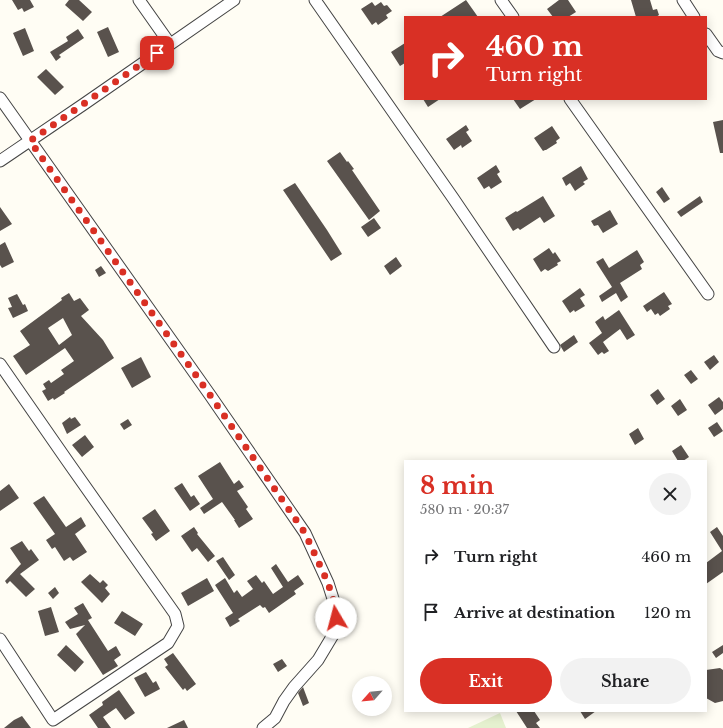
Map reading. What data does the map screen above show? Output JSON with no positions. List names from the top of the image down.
{
  "north": "bottom left",
  "page": {
    "turn": ["460 m", "Turn right"],
    "heading": ["8 min", "580 m · 20:37"],
    "list": [
      {
        "name": "Turn right",
        "value": "460 m"
      },
      {
        "name": "Arrive at destination",
        "value": "120 m"
      }
    ],
    "buttons": ["Exit", "Share"]
  }
}
